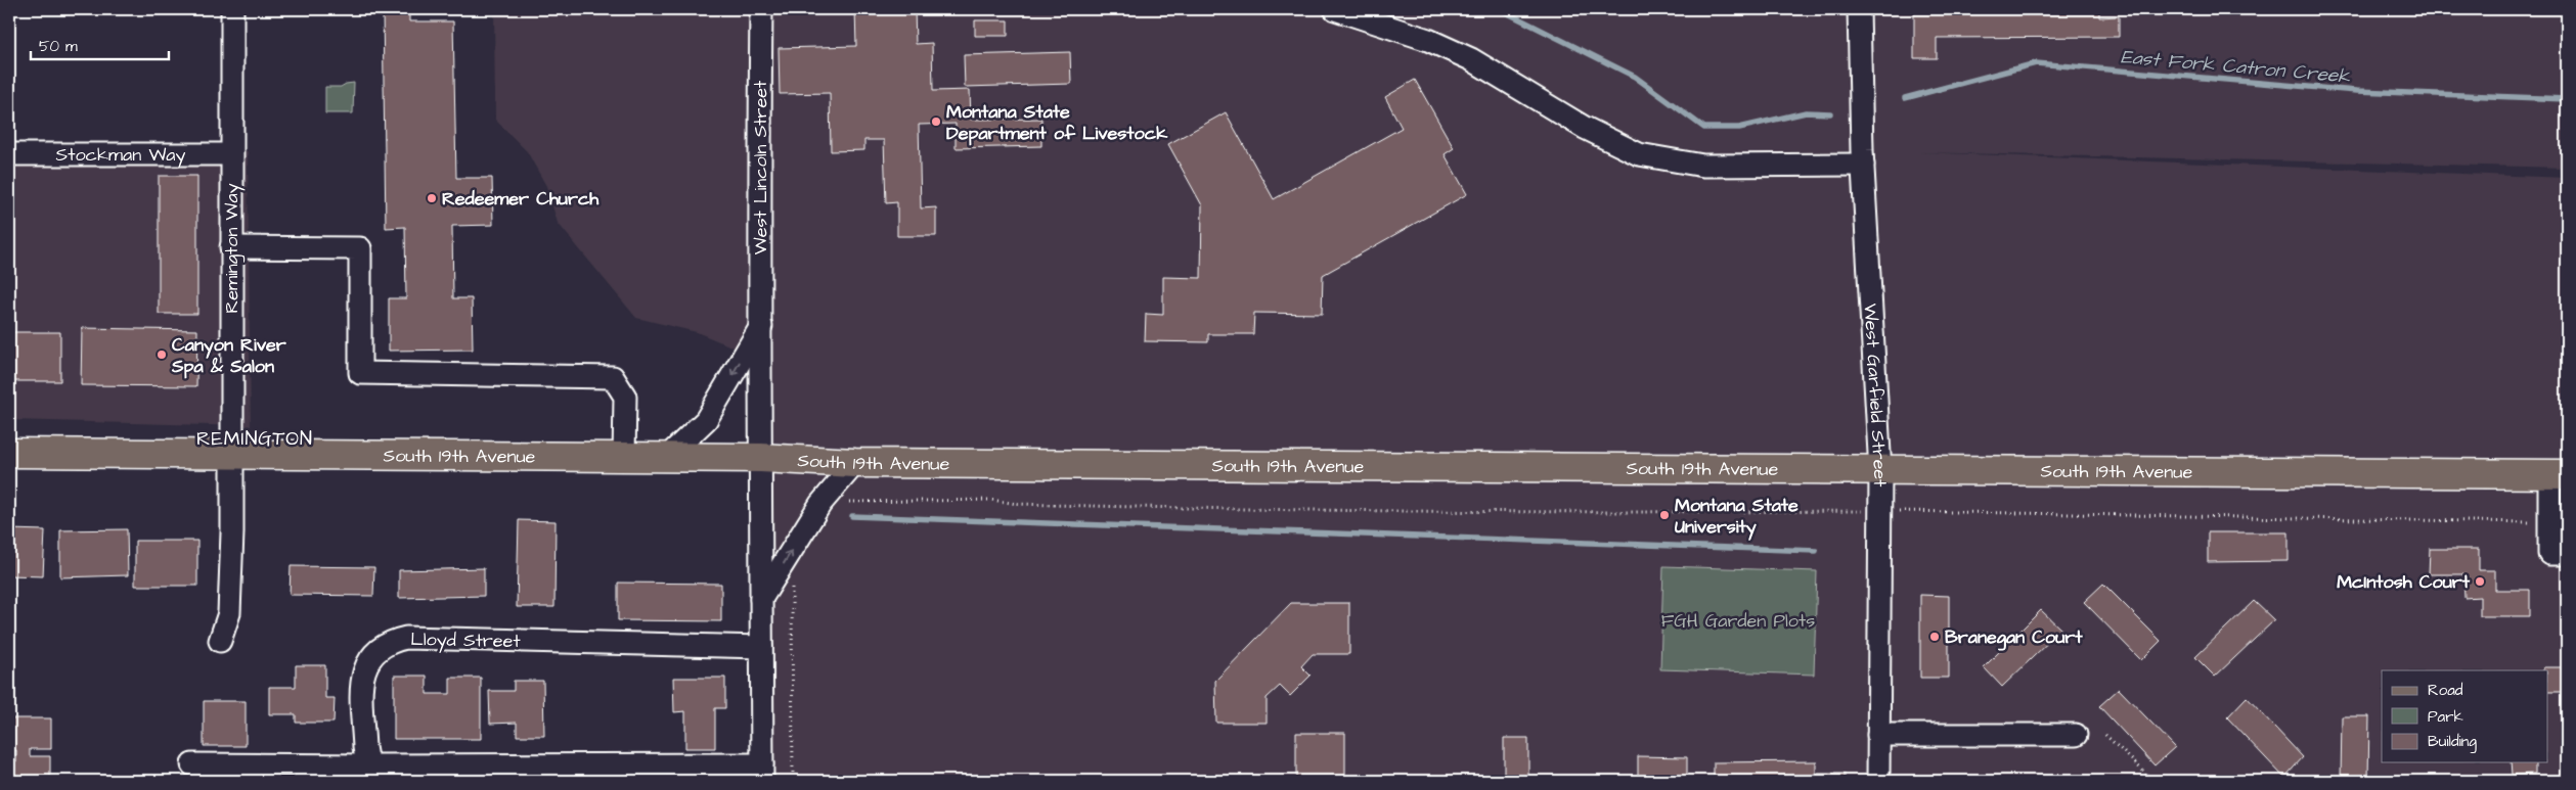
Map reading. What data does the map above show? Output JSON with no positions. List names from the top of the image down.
{
  "streets": {
    "main road": ["South 19th Avenue"],
    "street": [
      "Stockman Way",
      "West Lincoln Street",
      "Remington Way",
      "West Garfield Street",
      "Lloyd Street"
    ]
  },
  "crossings": [
    ["Stockman Way", "Remington Way"],
    ["West Lincoln Street", "South 19th Avenue"],
    ["West Lincoln Street", "Lloyd Street"],
    ["Remington Way", "South 19th Avenue"],
    ["West Garfield Street", "South 19th Avenue"]
  ],
  "districts": ["REMINGTON"],
  "water": ["East Fork Catron Creek"],
  "parks": ["FGH Garden Plots"],
  "places": [
    "Montana State Department of Livestock",
    "Redeemer Church",
    "Canyon River Spa & Salon",
    "Montana State University",
    "McIntosh Court",
    "Branegan Court"
  ],
  "legend": ["Road", "Park", "Building"],
  "scale_bar": "50 m"
}
